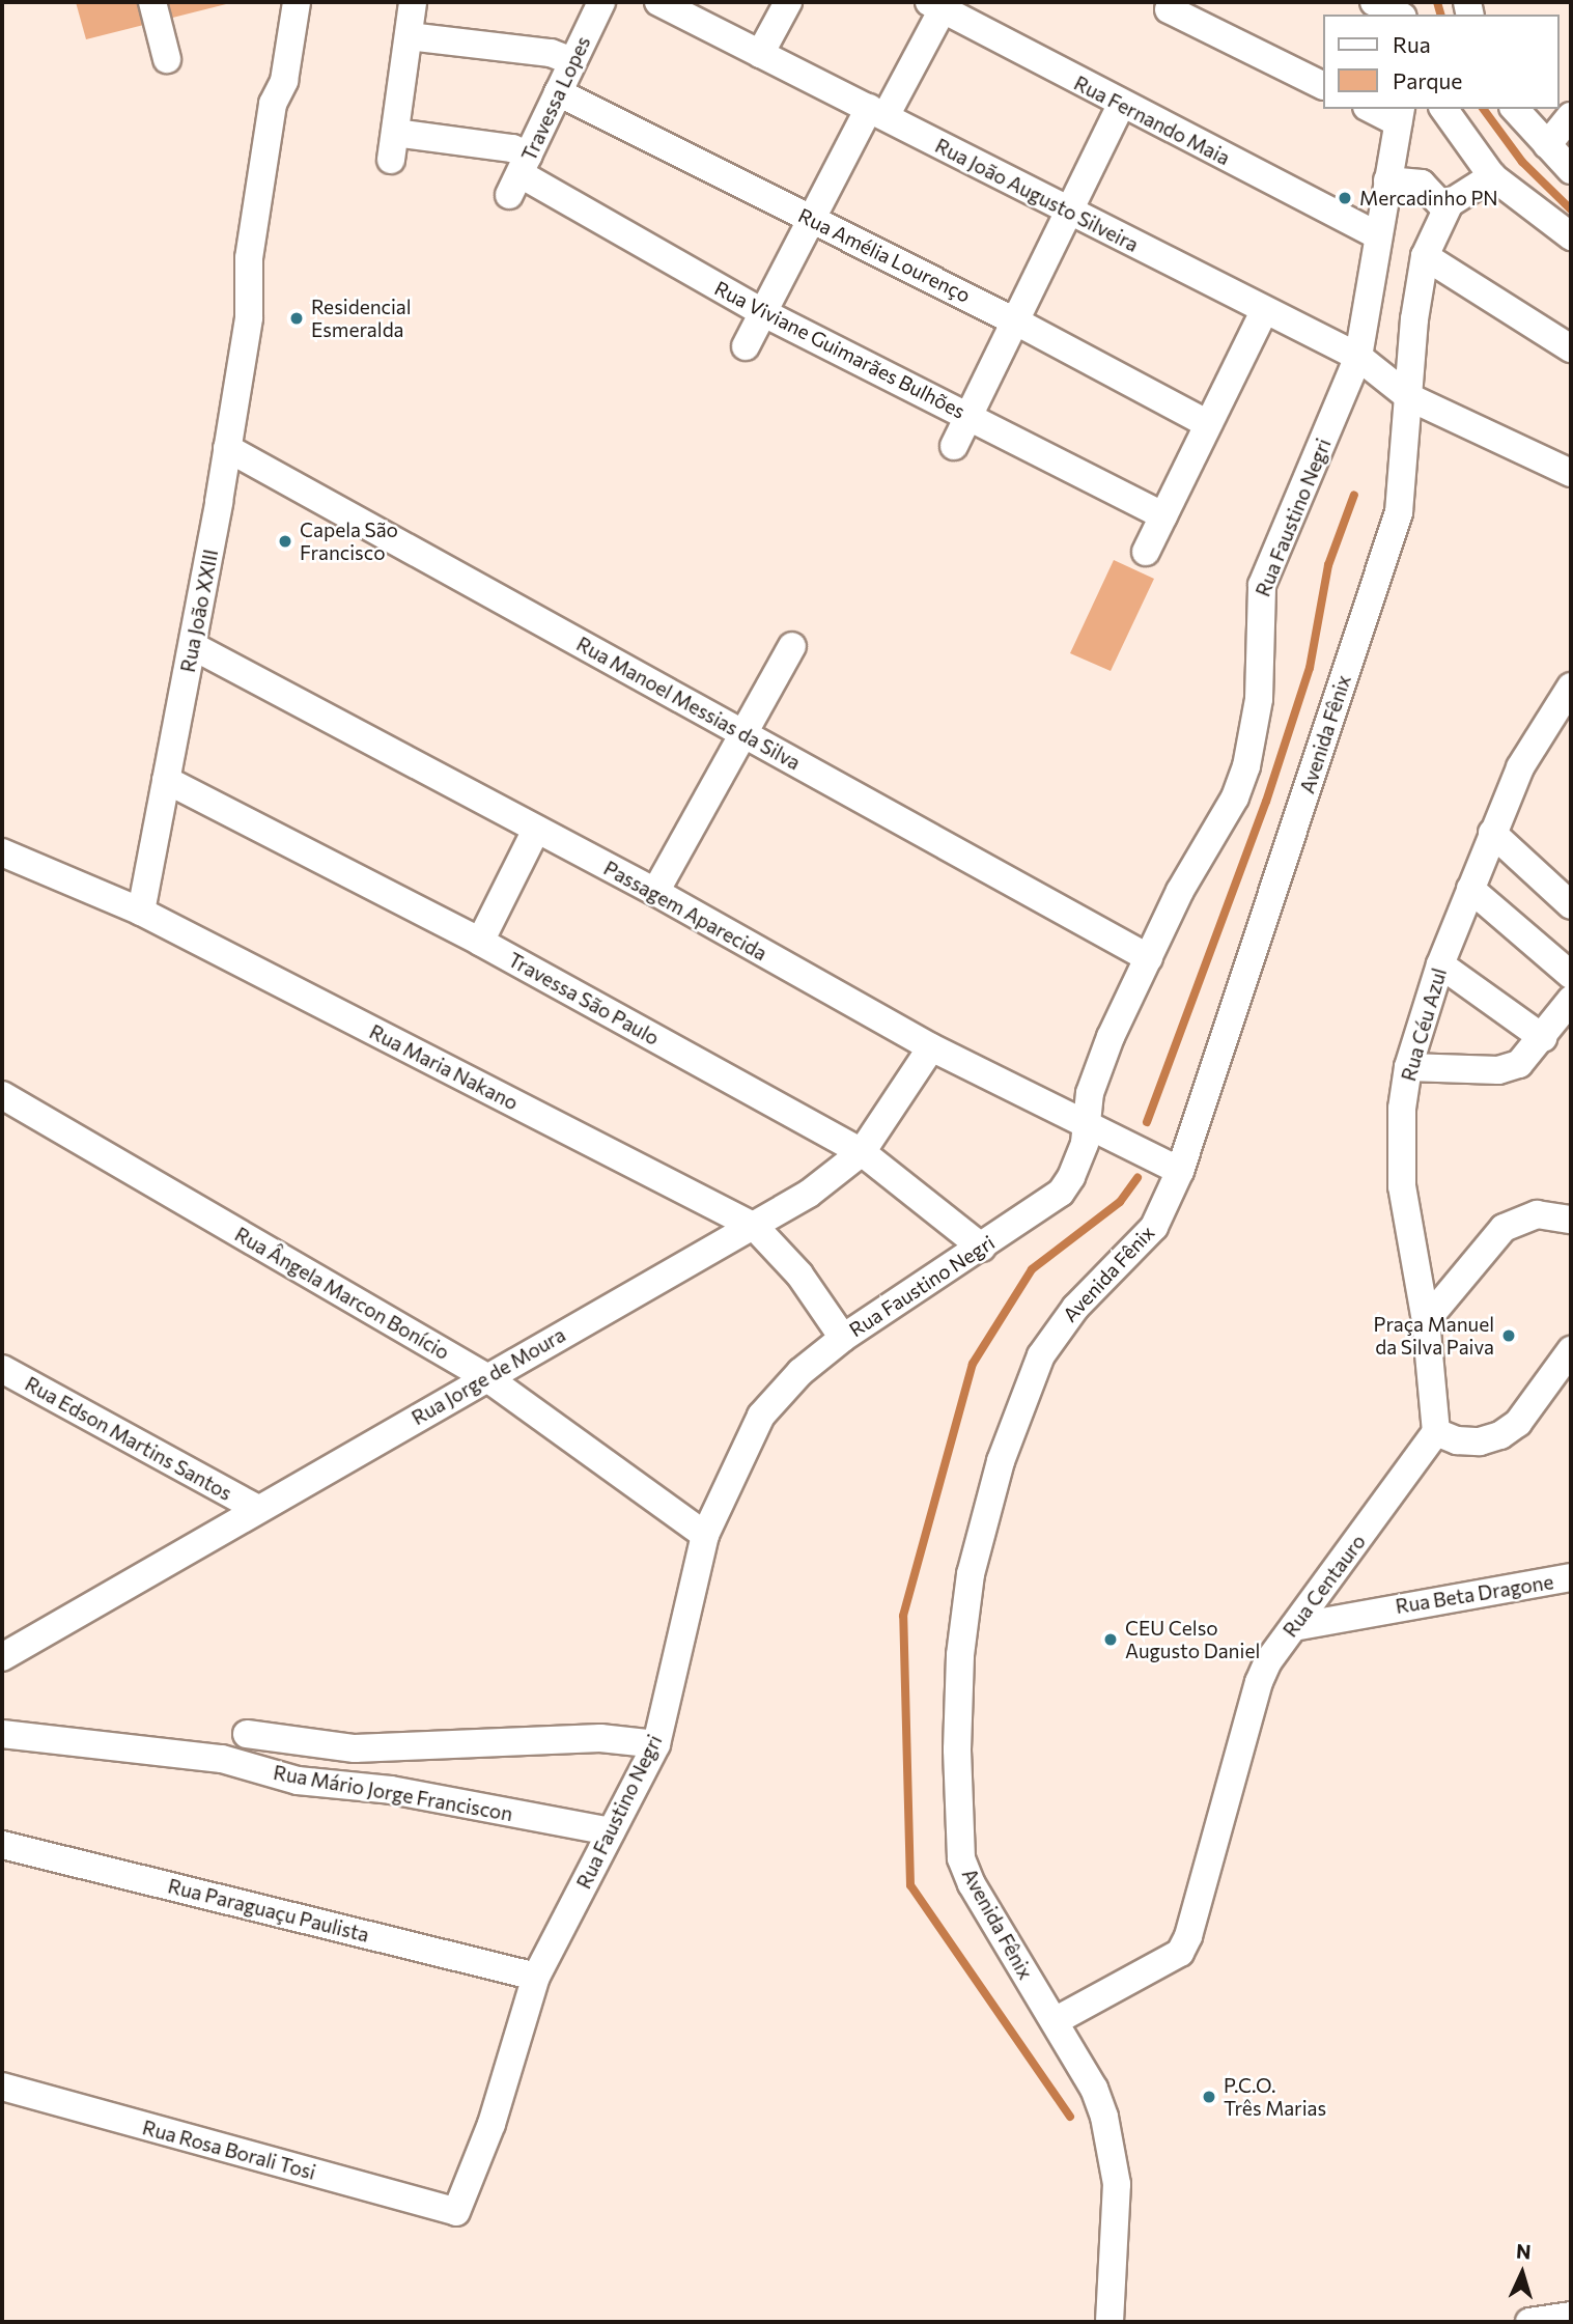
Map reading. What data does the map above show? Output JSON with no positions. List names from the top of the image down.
{
  "streets": {
    "street": [
      "Travessa Lopes",
      "Rua Fernando Maia",
      "Rua João Augusto Silveira",
      "Rua Amélia Lourenço",
      "Rua Viviane Guimarães Bulhões",
      "Rua Faustino Negri",
      "Rua João XXIII",
      "Rua Manoel Messias da Silva",
      "Avenida Fênix",
      "Passagem Aparecida",
      "Travessa São Paulo",
      "Rua Céu Azul",
      "Rua Maria Nakano",
      "Rua Ângela Marcon Bonício",
      "Rua Jorge de Moura",
      "Rua Edson Martins Santos",
      "Rua Centauro",
      "Rua Beta Dragone",
      "Rua Mário Jorge Franciscon",
      "Rua Paraguaçu Paulista",
      "Rua Rosa Borali Tosi"
    ]
  },
  "crossings": [
    ["Travessa Lopes", "Rua Amélia Lourenço"],
    ["Travessa Lopes", "Rua Viviane Guimarães Bulhões"],
    ["Rua Fernando Maia", "Rua Faustino Negri"],
    ["Rua João Augusto Silveira", "Rua Faustino Negri"],
    ["Rua João Augusto Silveira", "Avenida Fênix"],
    ["Rua Faustino Negri", "Rua Manoel Messias da Silva"],
    ["Rua Faustino Negri", "Passagem Aparecida"],
    ["Rua Faustino Negri", "Travessa São Paulo"],
    ["Rua Faustino Negri", "Rua Maria Nakano"],
    ["Rua Faustino Negri", "Rua Ângela Marcon Bonício"],
    ["Rua Faustino Negri", "Rua Mário Jorge Franciscon"],
    ["Rua Faustino Negri", "Rua Paraguaçu Paulista"],
    ["Rua Faustino Negri", "Rua Rosa Borali Tosi"],
    ["Rua João XXIII", "Rua Manoel Messias da Silva"],
    ["Rua João XXIII", "Passagem Aparecida"],
    ["Rua João XXIII", "Travessa São Paulo"],
    ["Rua João XXIII", "Rua Maria Nakano"],
    ["Avenida Fênix", "Passagem Aparecida"],
    ["Avenida Fênix", "Rua Centauro"],
    ["Passagem Aparecida", "Rua Jorge de Moura"],
    ["Travessa São Paulo", "Rua Jorge de Moura"],
    ["Rua Céu Azul", "Rua Centauro"],
    ["Rua Maria Nakano", "Rua Jorge de Moura"],
    ["Rua Ângela Marcon Bonício", "Rua Jorge de Moura"],
    ["Rua Jorge de Moura", "Rua Edson Martins Santos"],
    ["Rua Centauro", "Rua Beta Dragone"]
  ],
  "places": [
    "Mercadinho PN",
    "Residencial Esmeralda",
    "Capela São Francisco",
    "Praça Manuel da Silva Paiva",
    "CEU Celso Augusto Daniel",
    "P.C.O. Três Marias"
  ],
  "legend": ["Rua", "Parque"],
  "north": "top"
}
